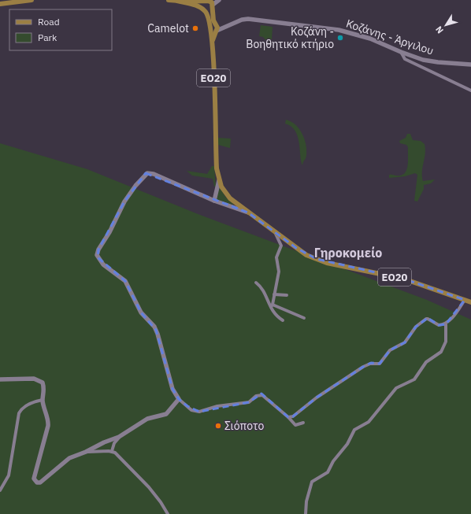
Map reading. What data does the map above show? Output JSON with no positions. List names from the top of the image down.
{
  "streets": {
    "main road": ["ΕΟ20"],
    "street": ["Κοζάνης - Άργιλου"]
  },
  "crossings": [
    ["Κοζάνης - Άργιλου", "ΕΟ20"]
  ],
  "districts": ["Γηροκομείο"],
  "places": ["Camelot", "Κοζάνη - Βοηθητικό κτήριο", "Σιόποτο"],
  "legend": ["Road", "Park"],
  "north": "bottom left"
}
